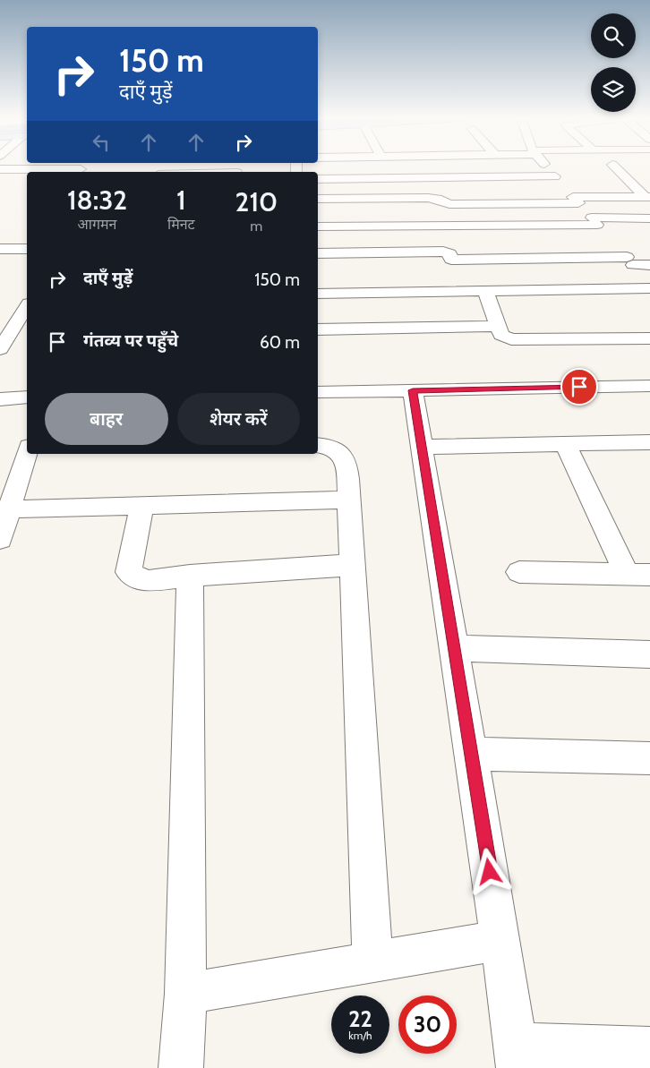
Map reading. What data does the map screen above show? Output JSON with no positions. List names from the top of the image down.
{
  "page": {
    "turn": ["150 m", "दाएँ मुड़ें"],
    "eta": [
      "18:32",
      "आगमन",
      "1",
      "मिनट",
      "210",
      "m"
    ],
    "list": [
      {
        "name": "दाएँ मुड़ें",
        "value": "150 m"
      },
      {
        "name": "गंतव्य पर पहुँचे",
        "value": "60 m"
      }
    ],
    "buttons": ["बाहर", "शेयर करें"],
    "speed": "22 km/h",
    "limit": "30"
  }
}
